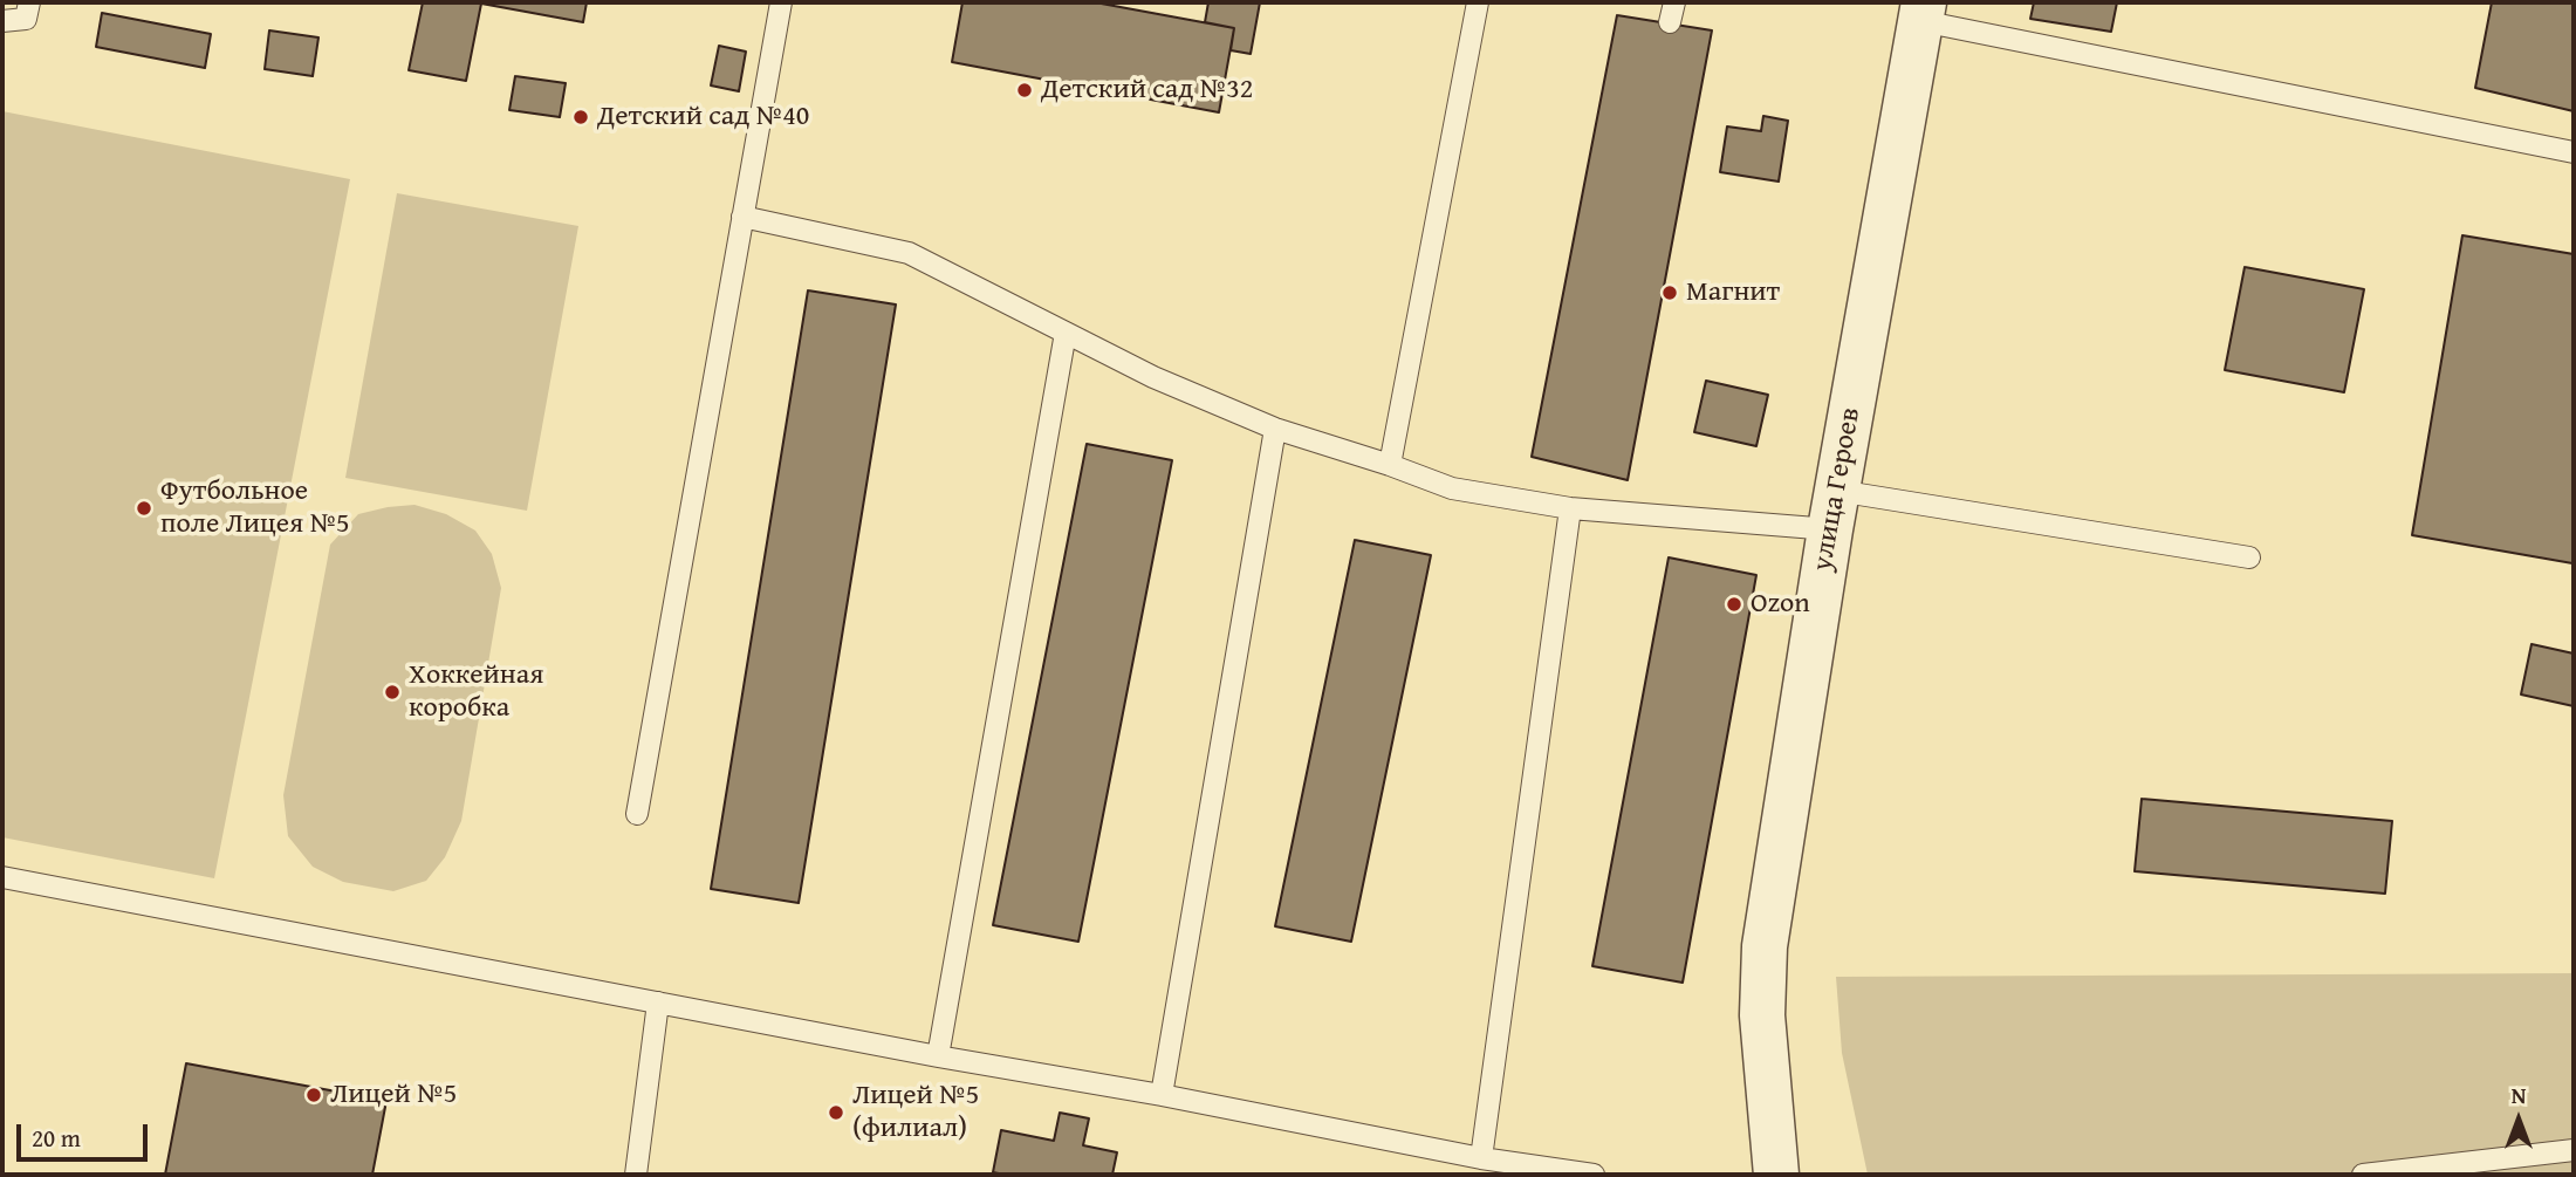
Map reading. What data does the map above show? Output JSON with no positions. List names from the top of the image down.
{
  "streets": {
    "street": ["улица Героев"]
  },
  "places": [
    "Детский сад №32",
    "Детский сад №40",
    "Магнит",
    "Футбольное поле Лицея №5",
    "Ozon",
    "Хоккейная коробка",
    "Лицей №5",
    "Лицей №5 (филиал)"
  ],
  "scale_bar": "20 m",
  "north": "top"
}
